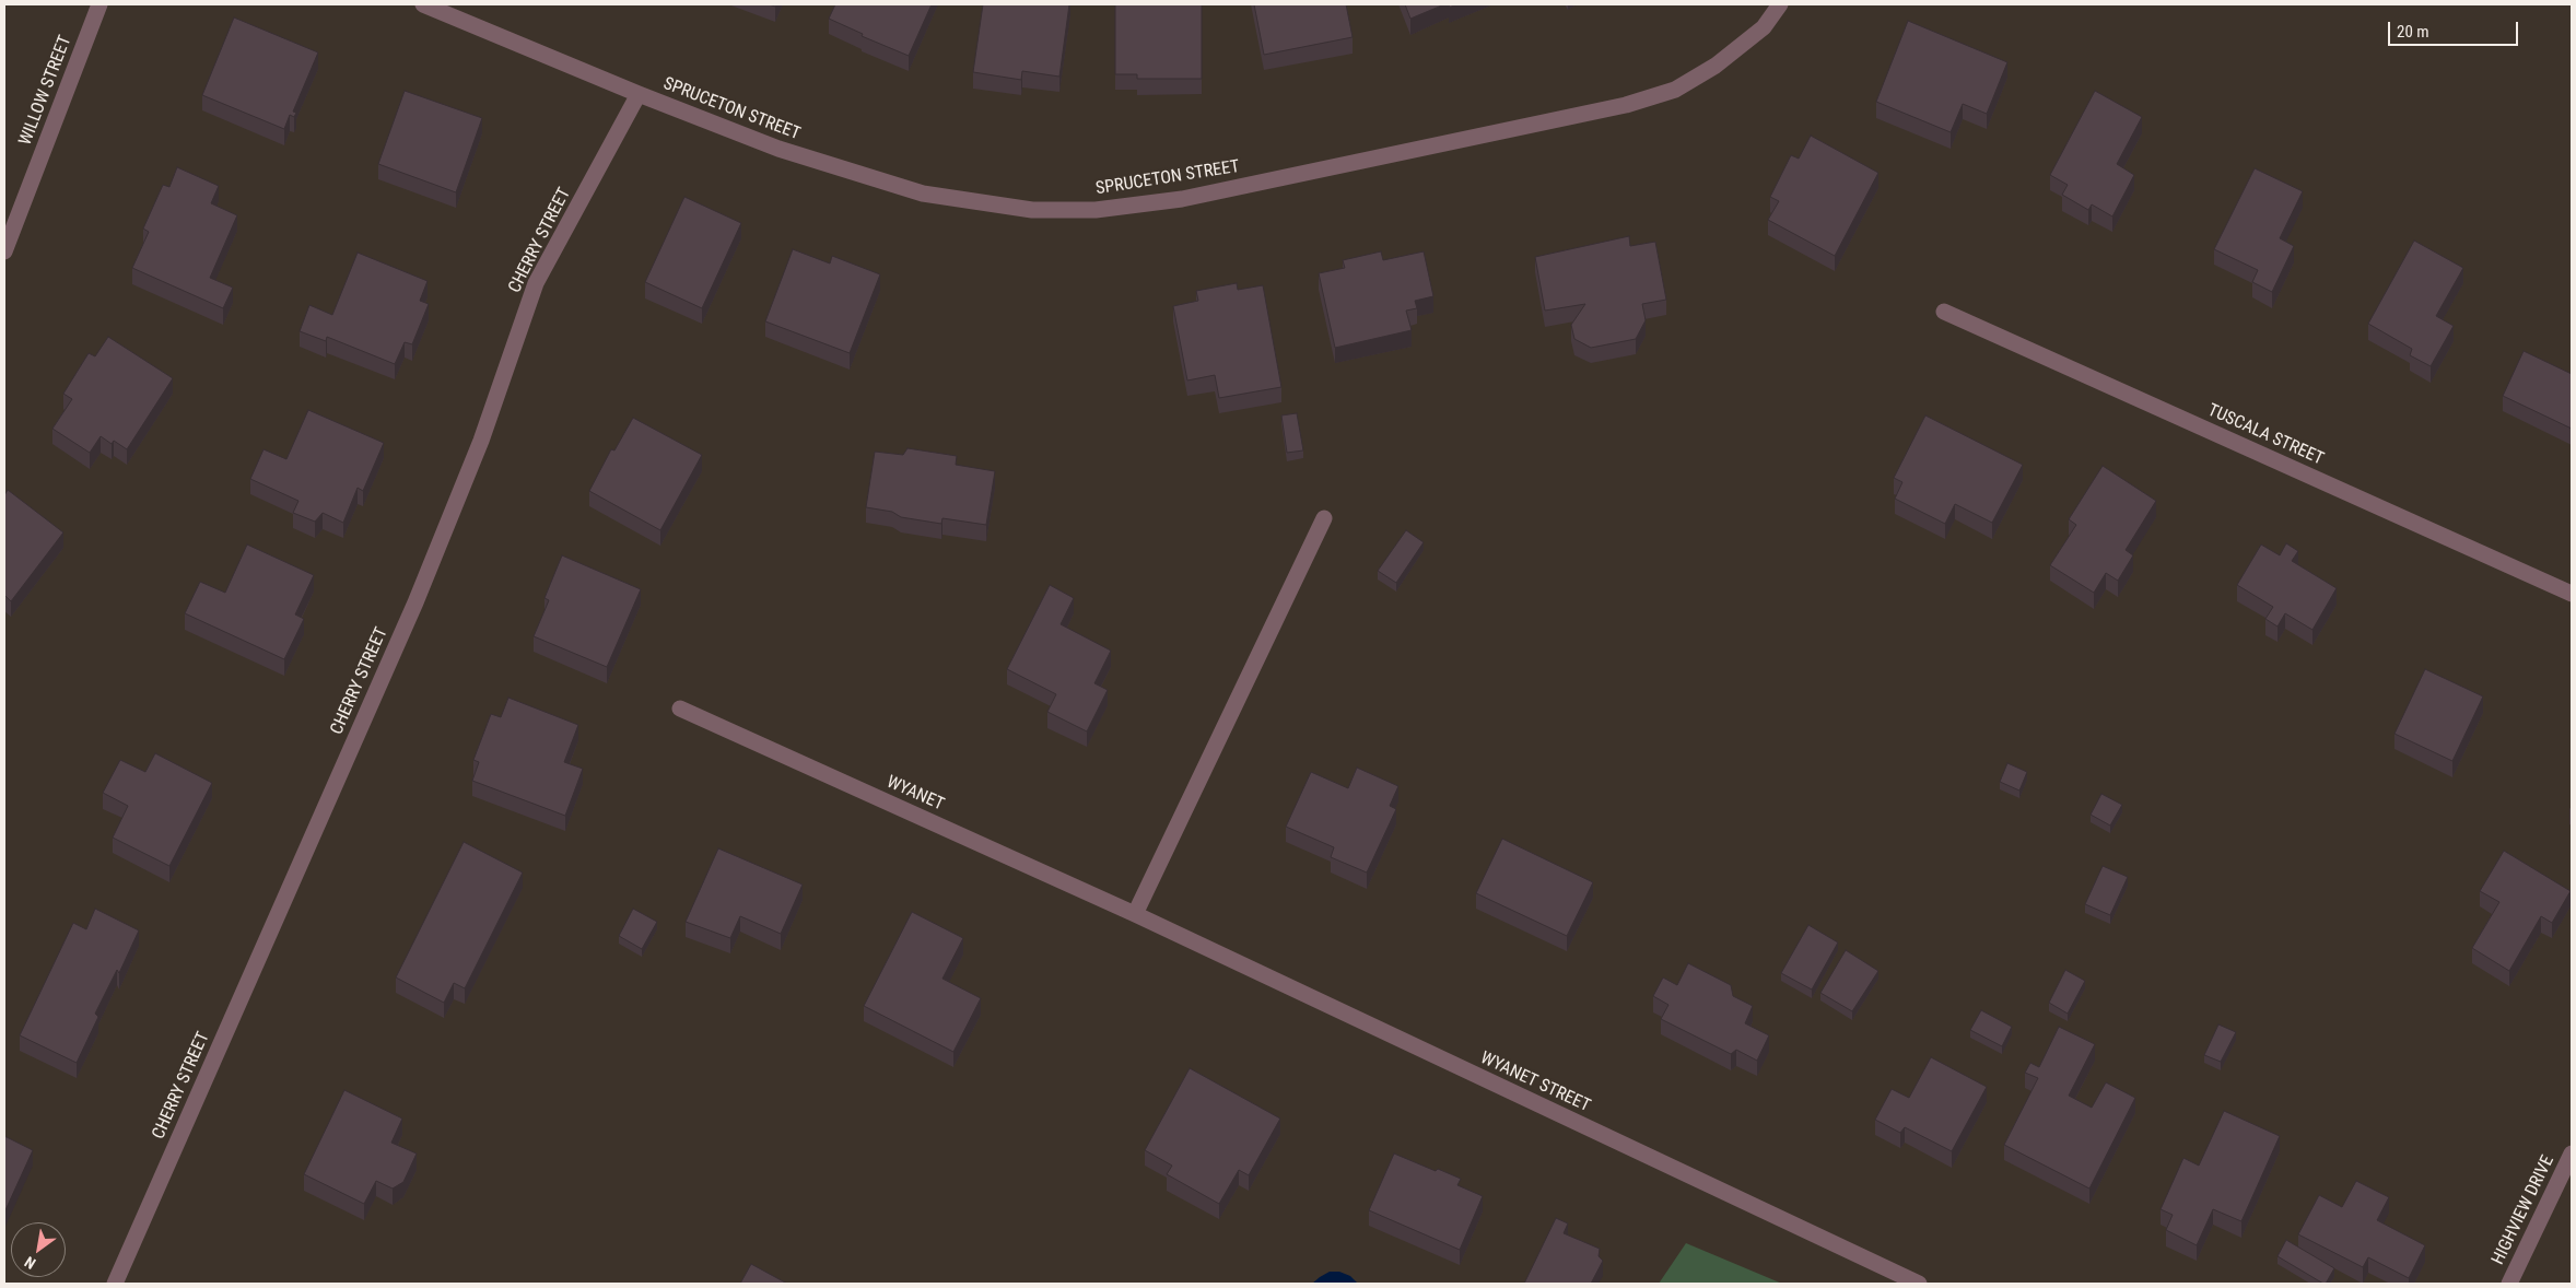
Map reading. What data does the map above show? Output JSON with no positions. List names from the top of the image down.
{
  "streets": {
    "street": [
      "WILLOW STREET",
      "SPRUCETON STREET",
      "CHERRY STREET",
      "TUSCALA STREET",
      "WYANET",
      "WYANET STREET",
      "HIGHVIEW DRIVE"
    ]
  },
  "crossings": [
    ["SPRUCETON STREET", "CHERRY STREET"],
    ["WYANET", "WYANET STREET"]
  ],
  "scale_bar": "20 m",
  "north": "bottom left"
}
